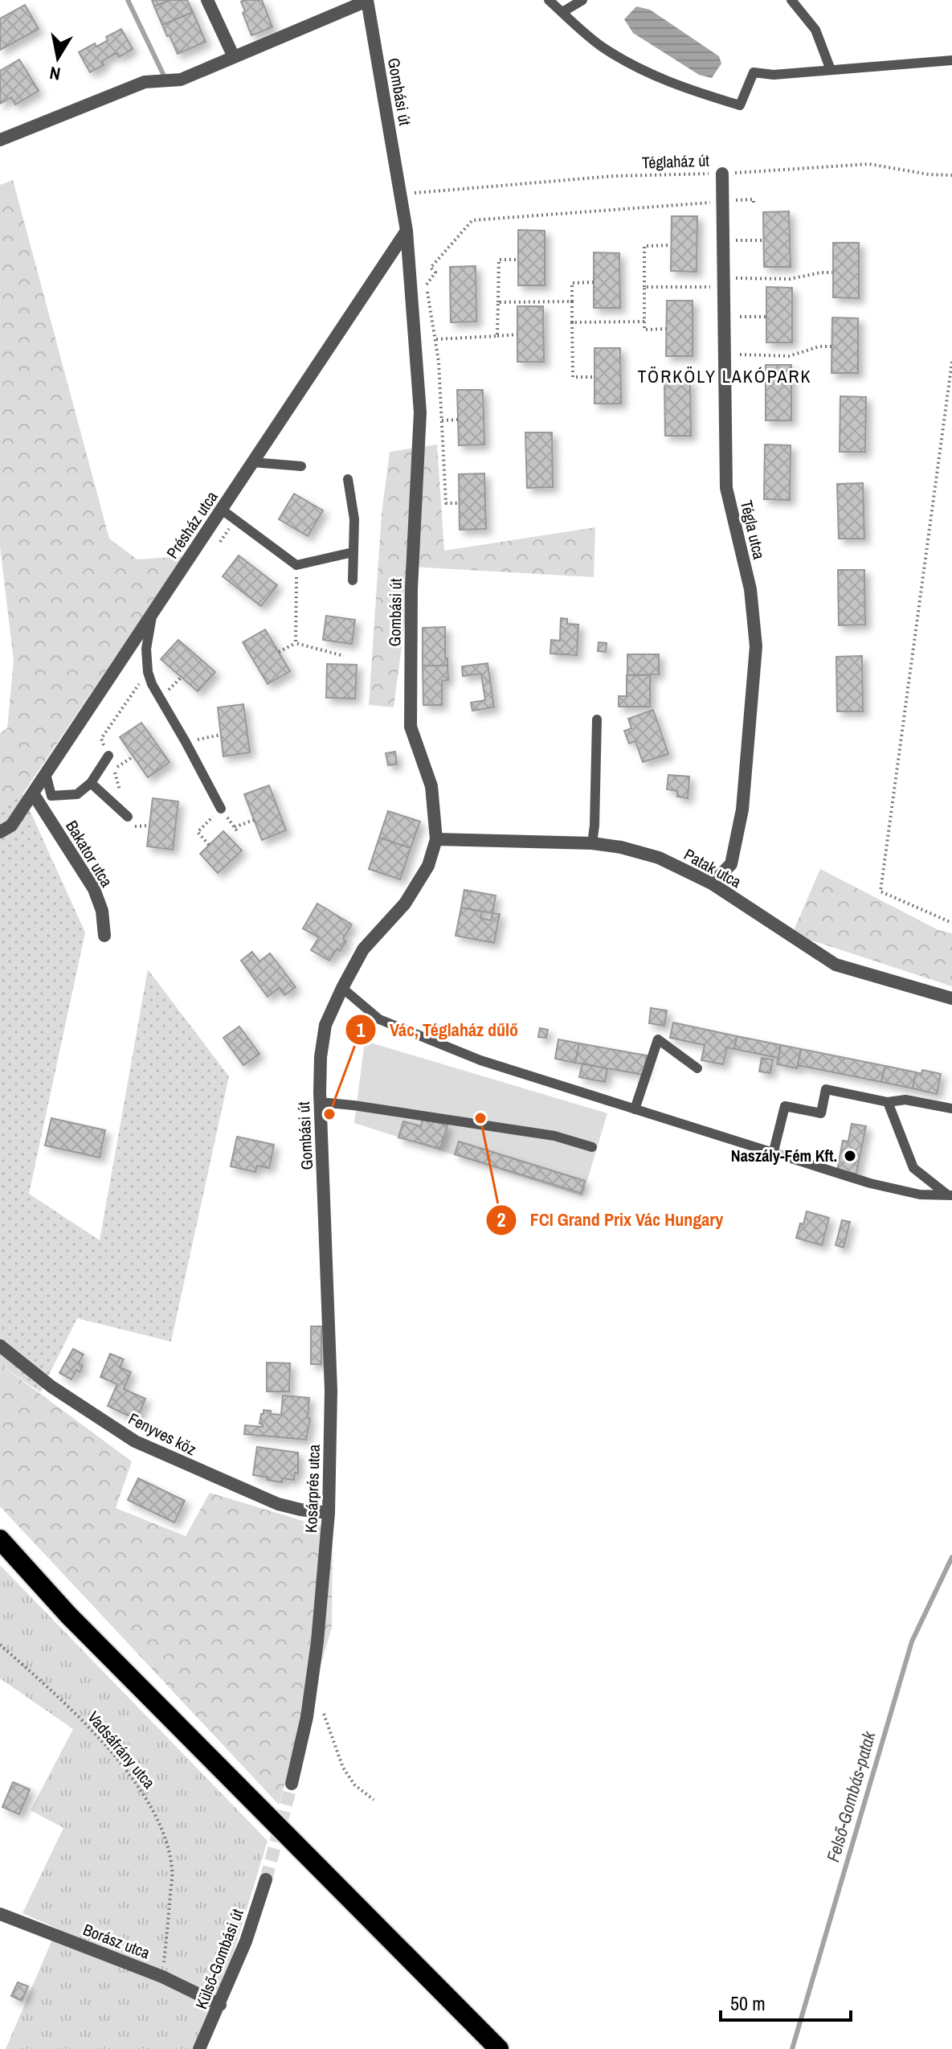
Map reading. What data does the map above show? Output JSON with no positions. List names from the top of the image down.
{
  "streets": {
    "street": [
      "Gombási út",
      "Présház utca",
      "Tégla utca",
      "Bakator utca",
      "Patak utca",
      "Fenyves köz",
      "Kosárprés utca",
      "Borász utca",
      "Külső-Gombási út"
    ],
    "path": ["Téglaház út", "Vadsáfrány utca"]
  },
  "crossings": [
    ["Gombási út", "Téglaház út"],
    ["Gombási út", "Présház utca"],
    ["Gombási út", "Patak utca"],
    ["Gombási út", "Kosárprés utca"],
    ["Téglaház út", "Tégla utca"],
    ["Présház utca", "Bakator utca"],
    ["Tégla utca", "Patak utca"],
    ["Fenyves köz", "Kosárprés utca"],
    ["Vadsáfrány utca", "Borász utca"],
    ["Borász utca", "Külső-Gombási út"]
  ],
  "districts": ["TÖRKÖLY LAKÓPARK"],
  "water": ["Felső-Gombás-patak"],
  "places": ["Vác, Téglaház dűlő", "FCI Grand Prix Vác Hungary", "Naszály-Fém Kft."],
  "scale_bar": "50 m",
  "north": "bottom"
}
